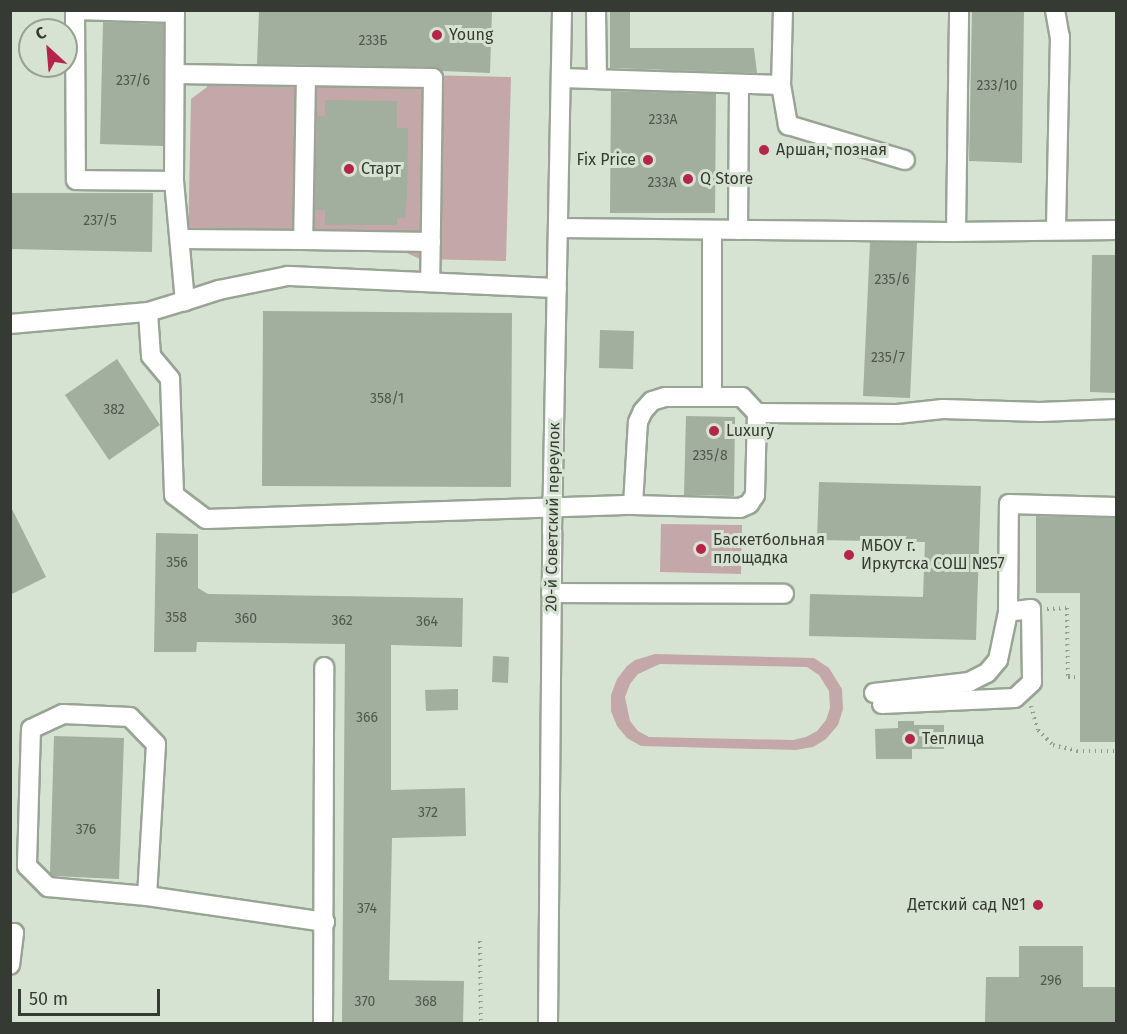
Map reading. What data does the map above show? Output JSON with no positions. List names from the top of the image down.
{
  "streets": {
    "street": ["20-й Советский переулок"]
  },
  "places": [
    "Young",
    "Аршан, позная",
    "Fix Price",
    "Старт",
    "Q Store",
    "Luxury",
    "Баскетбольная площадка",
    "МБОУ г. Иркутска СОШ №57",
    "Теплица",
    "Детский сад №1"
  ],
  "house_numbers": [
    "233Б",
    "237/6",
    "233/10",
    "233А",
    "233А",
    "237/5",
    "235/6",
    "235/7",
    "358/1",
    "382",
    "235/8",
    "356",
    "358",
    "360",
    "362",
    "364",
    "366",
    "372",
    "376",
    "374",
    "296",
    "370",
    "368"
  ],
  "scale_bar": "50 m",
  "north": "top left"
}
